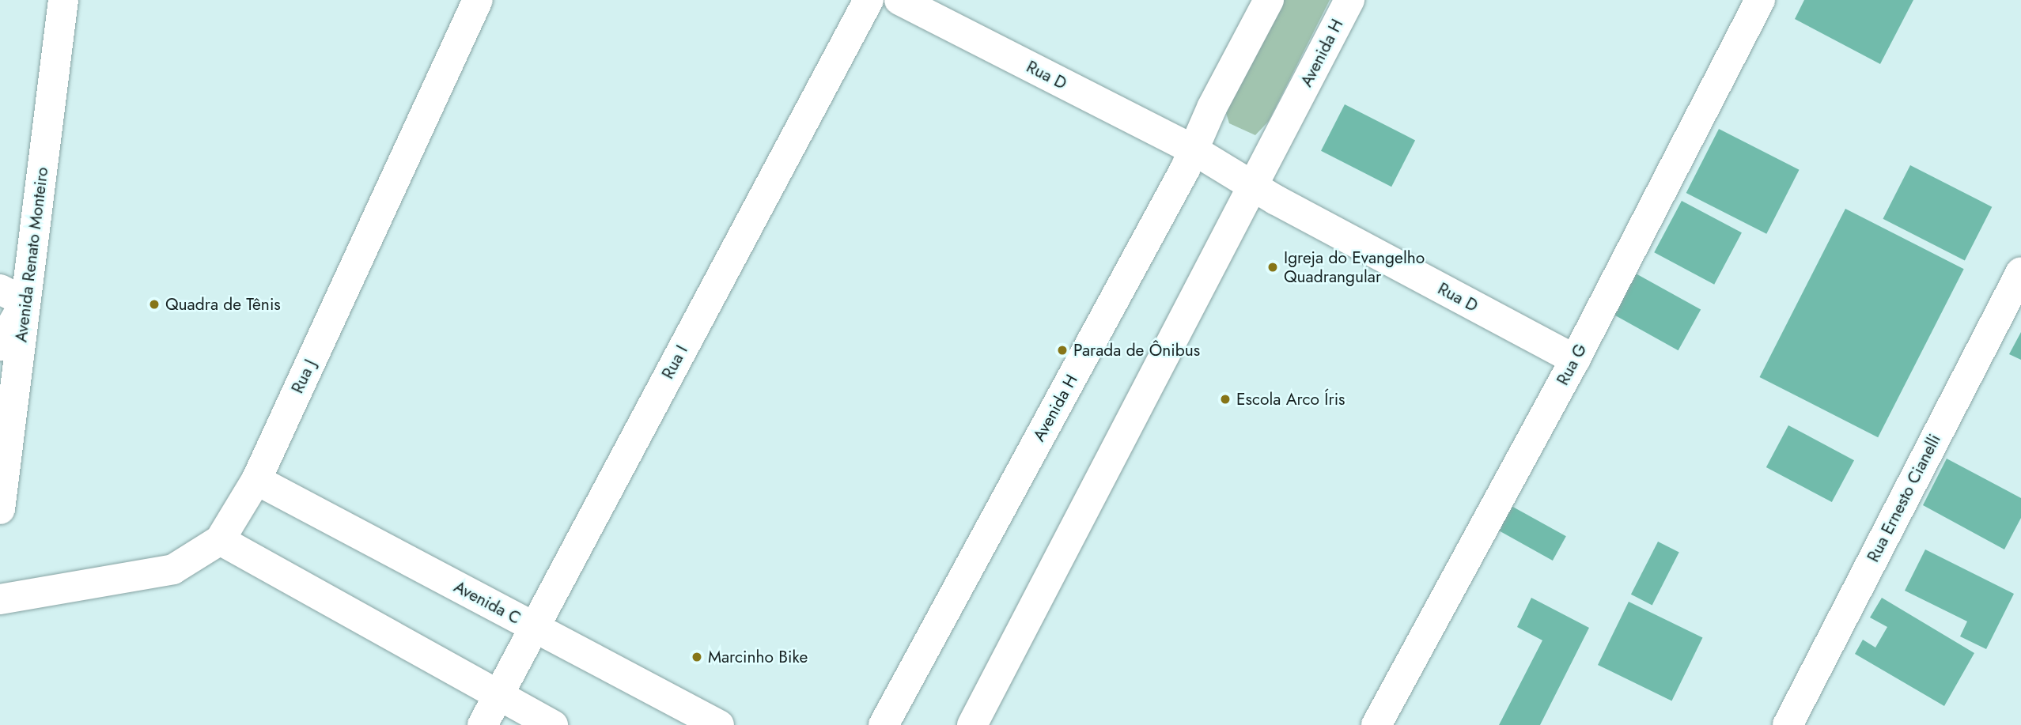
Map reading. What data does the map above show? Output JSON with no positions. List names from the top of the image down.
{
  "streets": {
    "street": [
      "Avenida H",
      "Rua D",
      "Avenida Renato Monteiro",
      "Rua I",
      "Rua G",
      "Rua J",
      "Rua Ernesto Cianelli",
      "Avenida C"
    ]
  },
  "crossings": [
    ["Avenida H", "Rua D"],
    ["Rua D", "Rua G"],
    ["Rua I", "Avenida C"],
    ["Rua J", "Avenida C"]
  ],
  "places": [
    "Igreja do Evangelho Quadrangular",
    "Quadra de Tênis",
    "Parada de Ônibus",
    "Escola Arco Íris",
    "Marcinho Bike"
  ]
}
